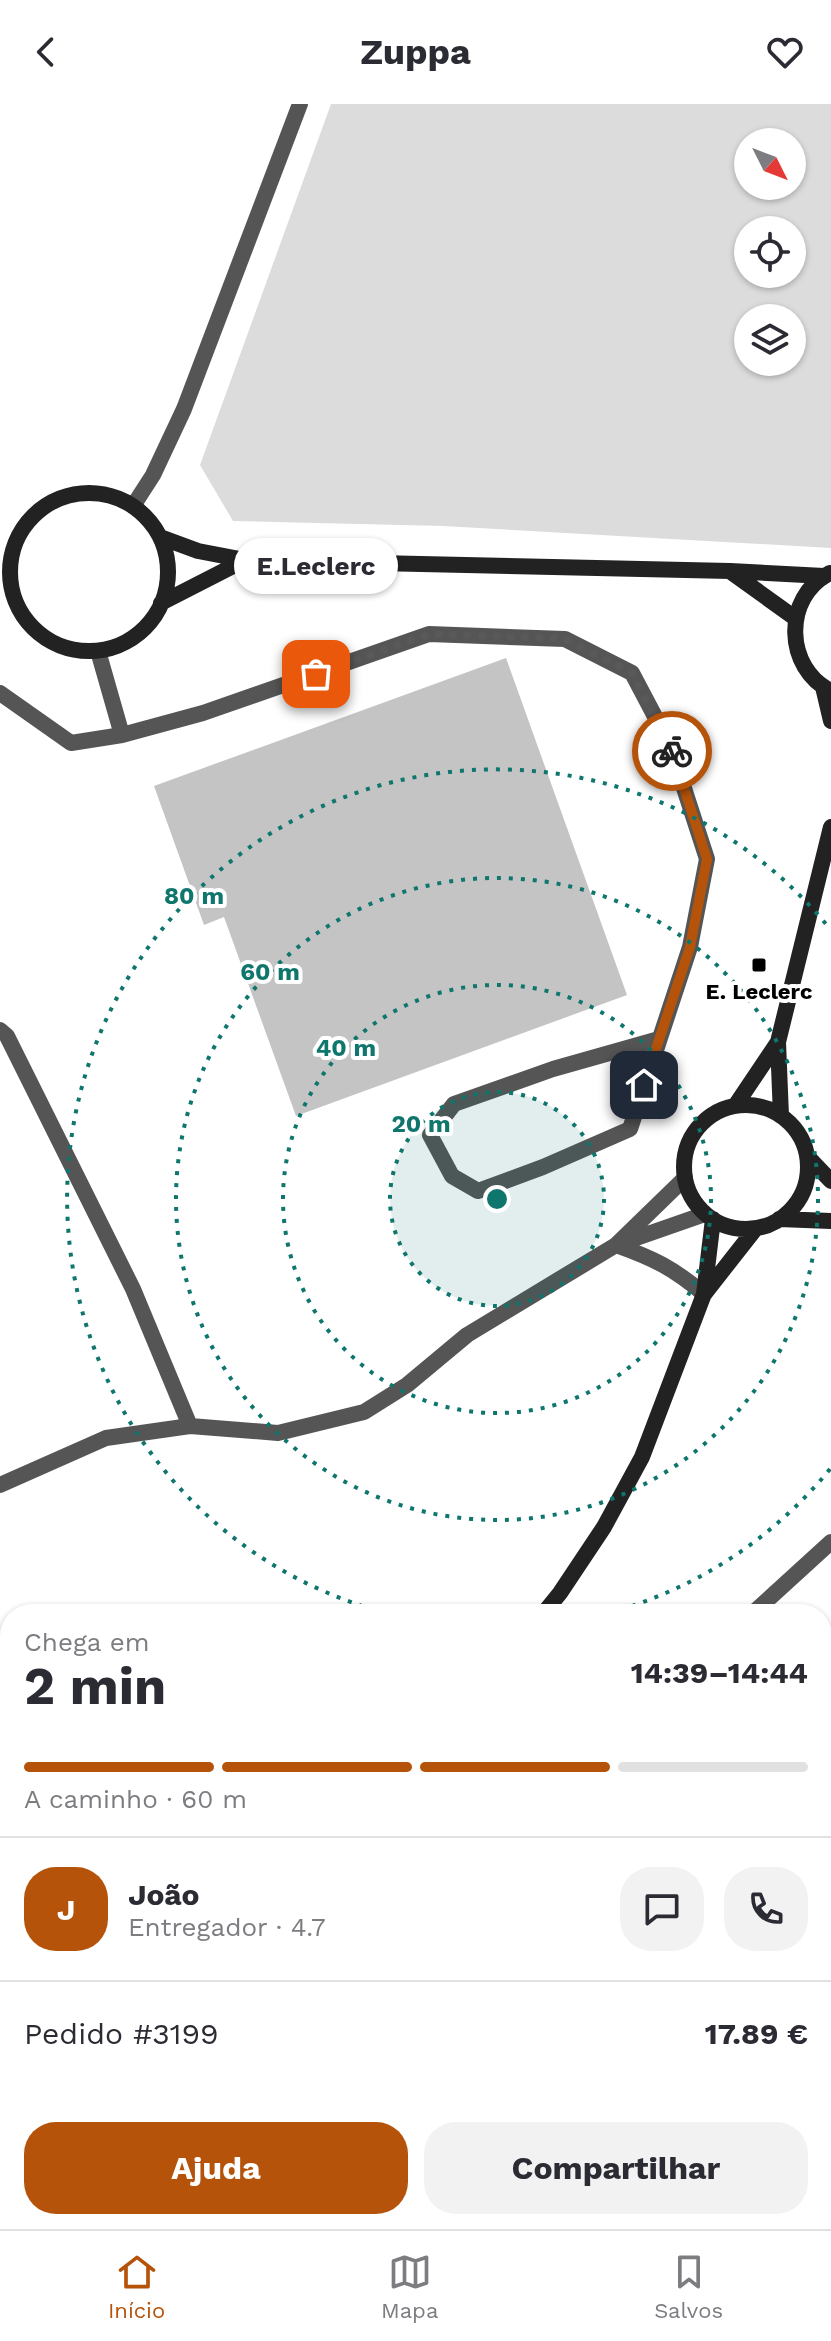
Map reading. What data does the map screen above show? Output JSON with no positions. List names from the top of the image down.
{
  "places": {
    "other": ["E.Leclerc"],
    "transit": ["E. Leclerc"]
  },
  "north": "bottom right",
  "page": {
    "header": "Zuppa",
    "bubble": "E.Leclerc",
    "heading": ["2 min", "Chega em", "14:39–14:44"],
    "panel": [
      "João",
      "Entregador · 4.7",
      "Pedido #3199",
      "17.89 €"
    ],
    "bar": "A caminho · 60 m",
    "round": "J",
    "buttons": ["Ajuda", "Compartilhar"],
    "tabs": ["Início", "Mapa", "Salvos"]
  },
  "rings": [
    "80 m",
    "60 m",
    "40 m",
    "20 m"
  ]
}
